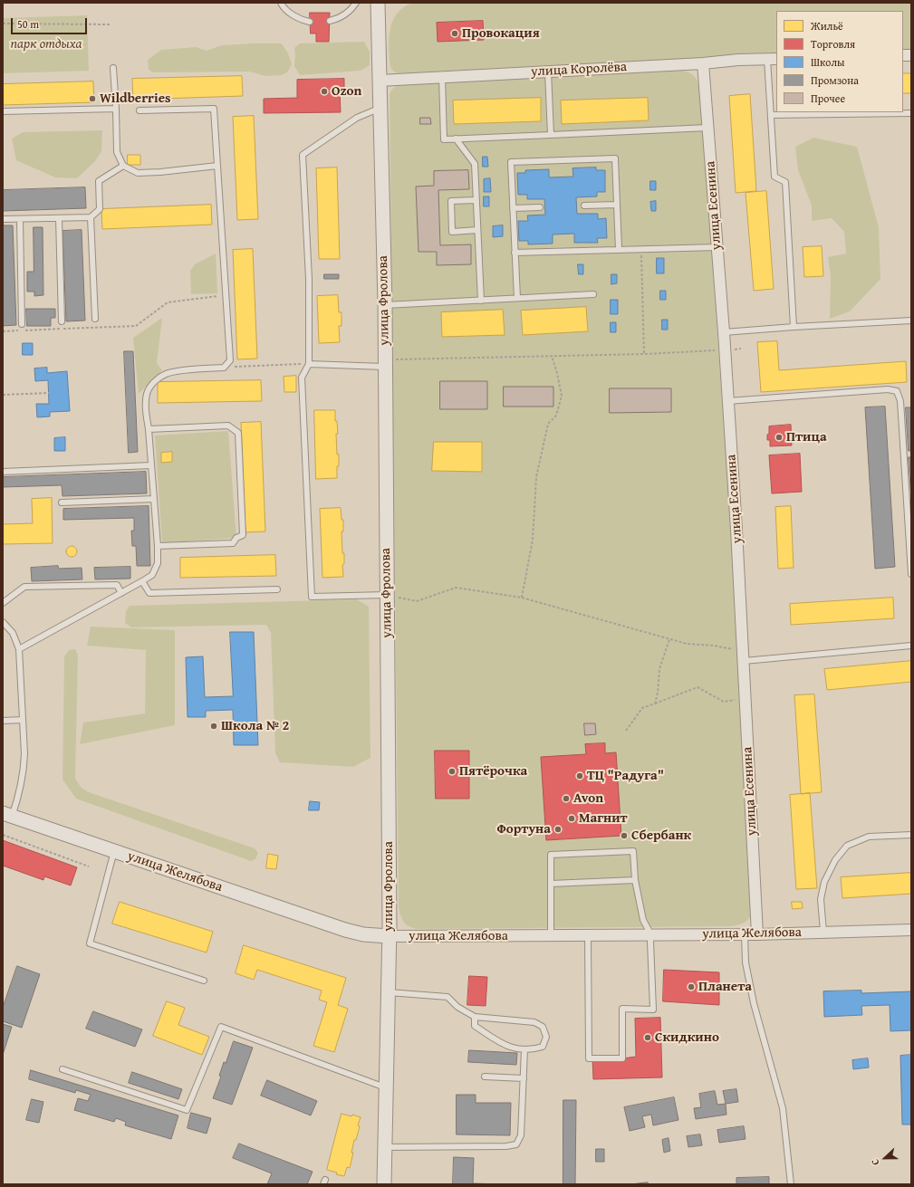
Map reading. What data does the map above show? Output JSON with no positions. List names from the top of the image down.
{
  "streets": {
    "street": [
      "улица Королёва",
      "улица Есенина",
      "улица Фролова",
      "улица Желябова"
    ]
  },
  "crossings": [
    ["улица Королёва", "улица Есенина"],
    ["улица Королёва", "улица Фролова"],
    ["улица Есенина", "улица Желябова"],
    ["улица Фролова", "улица Желябова"]
  ],
  "parks": ["парк отдыха"],
  "places": [
    "Провокация",
    "Ozon",
    "Wildberries",
    "Птица",
    "Школа № 2",
    "Пятёрочка",
    "ТЦ \"Радуга\"",
    "Avon",
    "Магнит",
    "Фортуна",
    "Сбербанк",
    "Планета",
    "Скидкино"
  ],
  "legend": [
    "Жильё",
    "Торговля",
    "Школы",
    "Промзона",
    "Прочее"
  ],
  "scale_bar": "50 m",
  "north": "left"
}
